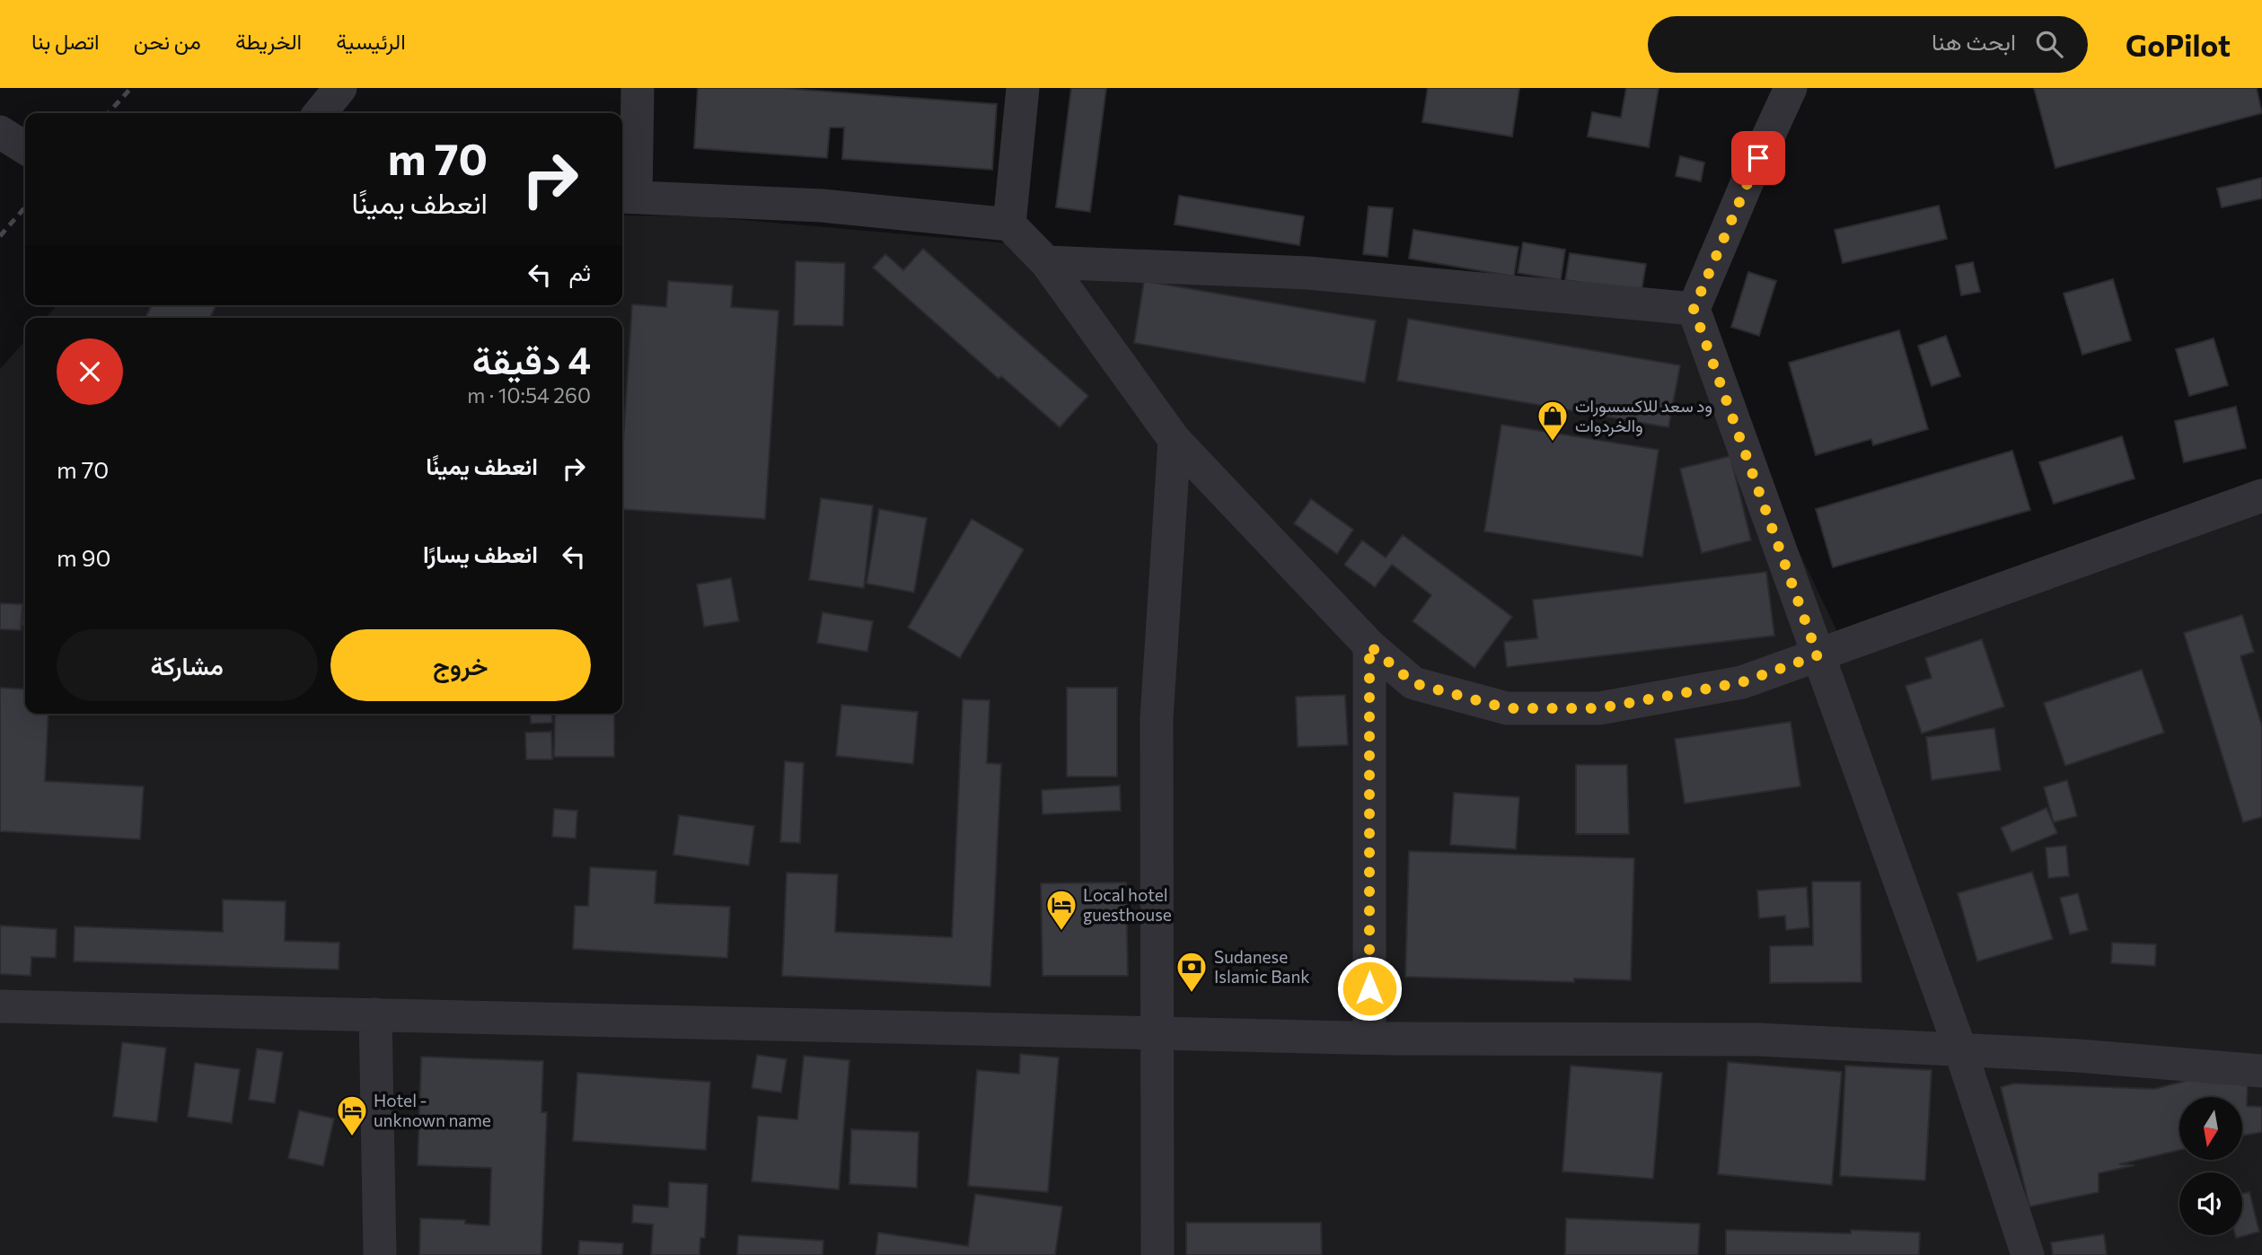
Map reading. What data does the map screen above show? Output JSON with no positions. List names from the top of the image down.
{
  "places": {
    "shop": ["ود سعد للاكسسورات والخردوات"],
    "hotel": ["Local hotel guesthouse", "Hotel - unknown name"],
    "bank": ["Sudanese Islamic Bank"]
  },
  "north": "bottom",
  "page": {
    "header": "GoPilot",
    "search": "ابحث هنا",
    "nav": [
      "الرئيسية",
      "الخريطة",
      "من نحن",
      "اتصل بنا"
    ],
    "turn": ["70 m", "انعطف يمينًا"],
    "then": "ثم",
    "heading": ["4 دقيقة", "260 m · 10:54"],
    "list": [
      {
        "name": "انعطف يمينًا",
        "value": "70 m"
      },
      {
        "name": "انعطف يسارًا",
        "value": "90 m"
      }
    ],
    "buttons": ["خروج", "مشاركة"]
  }
}
